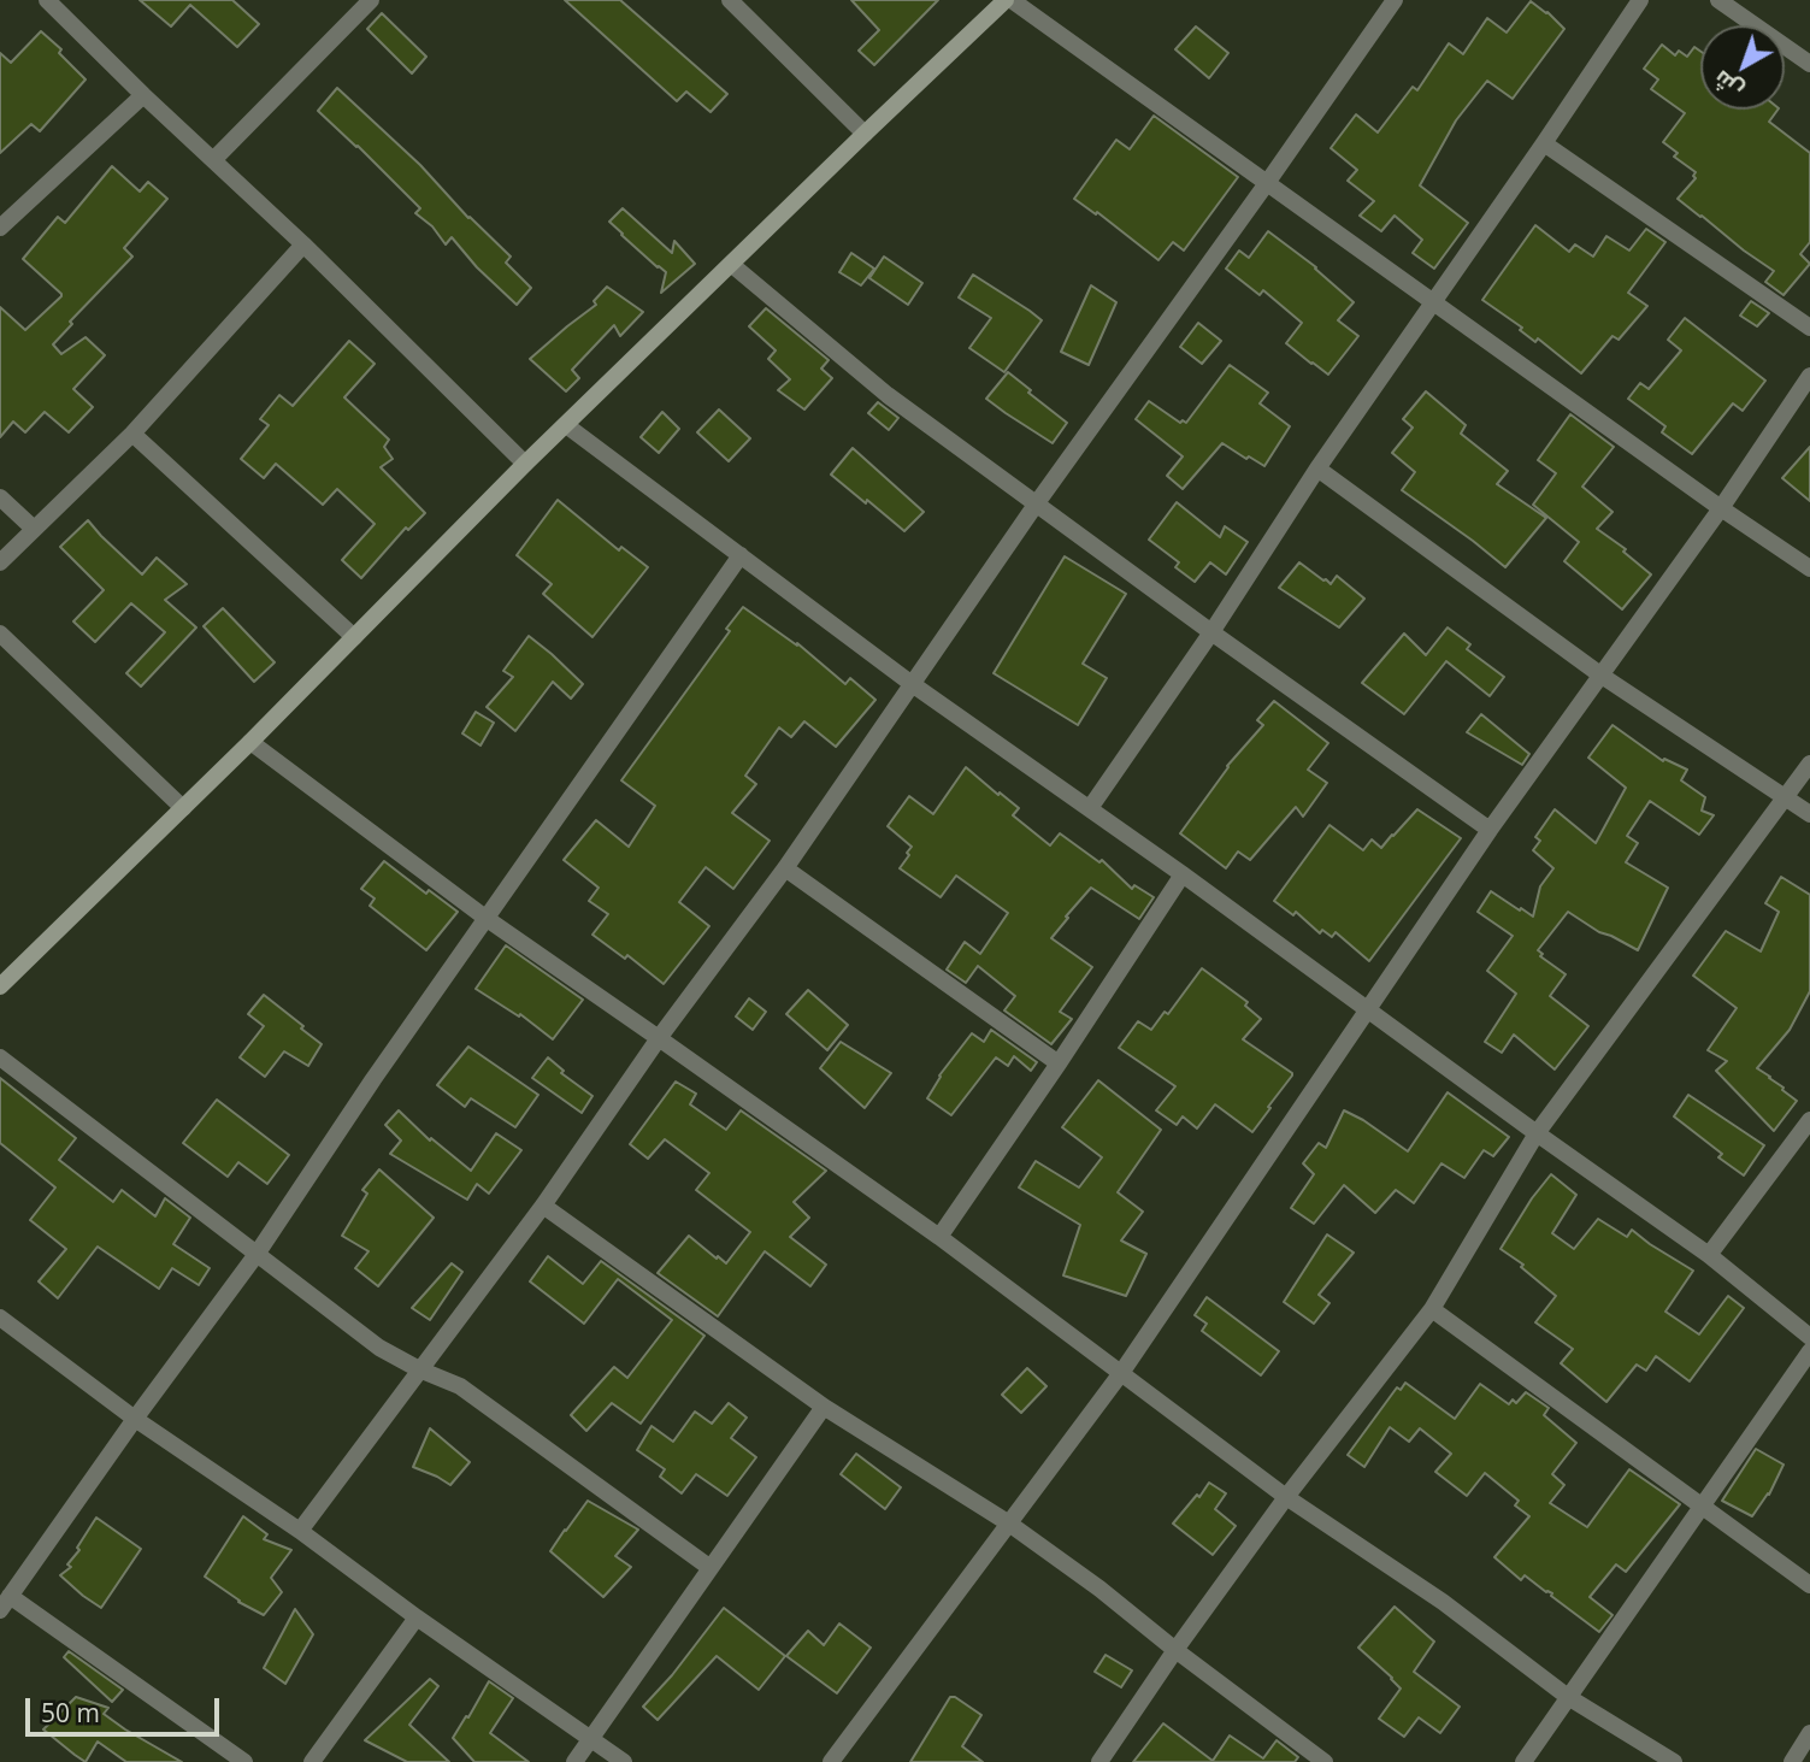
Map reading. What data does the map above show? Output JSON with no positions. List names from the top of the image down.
{
  "scale_bar": "50 m",
  "north": "bottom left"
}
